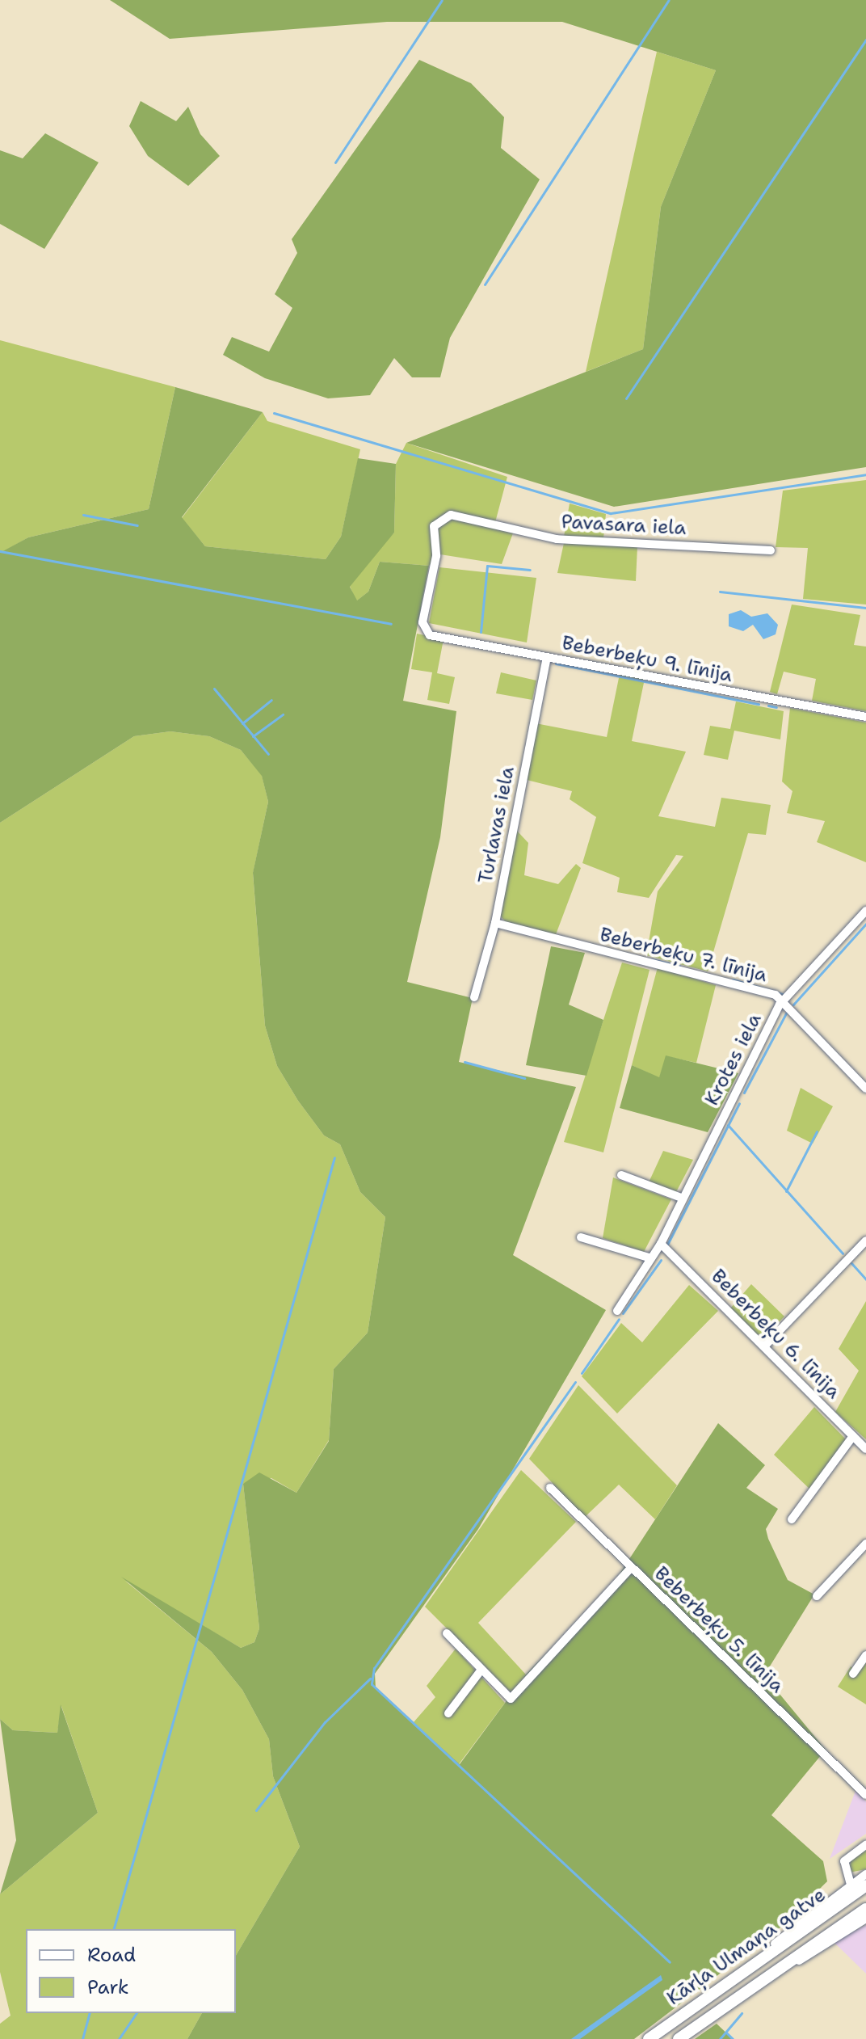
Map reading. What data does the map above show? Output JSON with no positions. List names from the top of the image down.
{
  "streets": {
    "highway": ["Kārļa Ulmaņa gatve"],
    "street": [
      "Pavasara iela",
      "Beberbeķu 9. līnija",
      "Turlavas iela",
      "Beberbeķu 7. līnija",
      "Krotes iela",
      "Beberbeķu 6. līnija",
      "Beberbeķu 5. līnija"
    ]
  },
  "crossings": [
    ["Pavasara iela", "Beberbeķu 9. līnija"],
    ["Beberbeķu 9. līnija", "Turlavas iela"],
    ["Turlavas iela", "Beberbeķu 7. līnija"],
    ["Beberbeķu 7. līnija", "Krotes iela"],
    ["Krotes iela", "Beberbeķu 6. līnija"]
  ],
  "legend": ["Road", "Park"]
}
